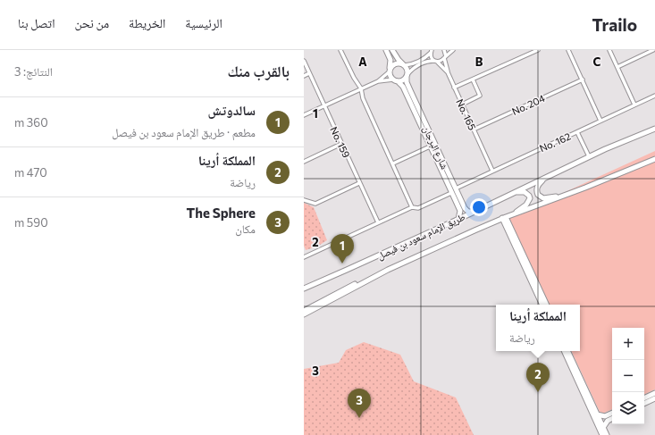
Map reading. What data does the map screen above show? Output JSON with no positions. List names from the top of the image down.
{
  "streets": {
    "main road": ["شارع البرجان", "طريق الإمام سعود بن فيصل"],
    "street": [
      "No. 204",
      "No. 165",
      "No. 159",
      "No. 162"
    ]
  },
  "crossings": [
    ["No. 204", "No. 165"],
    ["No. 165", "No. 162"],
    ["No. 162", "شارع البرجان"],
    ["شارع البرجان", "طريق الإمام سعود بن فيصل"]
  ],
  "page": {
    "header": "Trailo",
    "nav": [
      "الرئيسية",
      "الخريطة",
      "من نحن",
      "اتصل بنا"
    ],
    "heading": ["بالقرب منك", "النتائج: 3"],
    "list": [
      {
        "mark": "1",
        "name": "سالدوتش",
        "note": "مطعم · طريق الإمام سعود بن فيصل",
        "value": "360 m"
      },
      {
        "mark": "2",
        "name": "المملكة أرينا",
        "note": "رياضة",
        "value": "470 m"
      },
      {
        "mark": "3",
        "name": "The Sphere",
        "note": "مكان",
        "value": "590 m"
      }
    ],
    "pins": ["1", "2", "3"],
    "popup": ["المملكة أرينا", "رياضة"],
    "map_buttons": ["+", "−"]
  },
  "grid": {
    "columns": ["A", "B", "C"],
    "rows": ["1", "2", "3"]
  }
}
